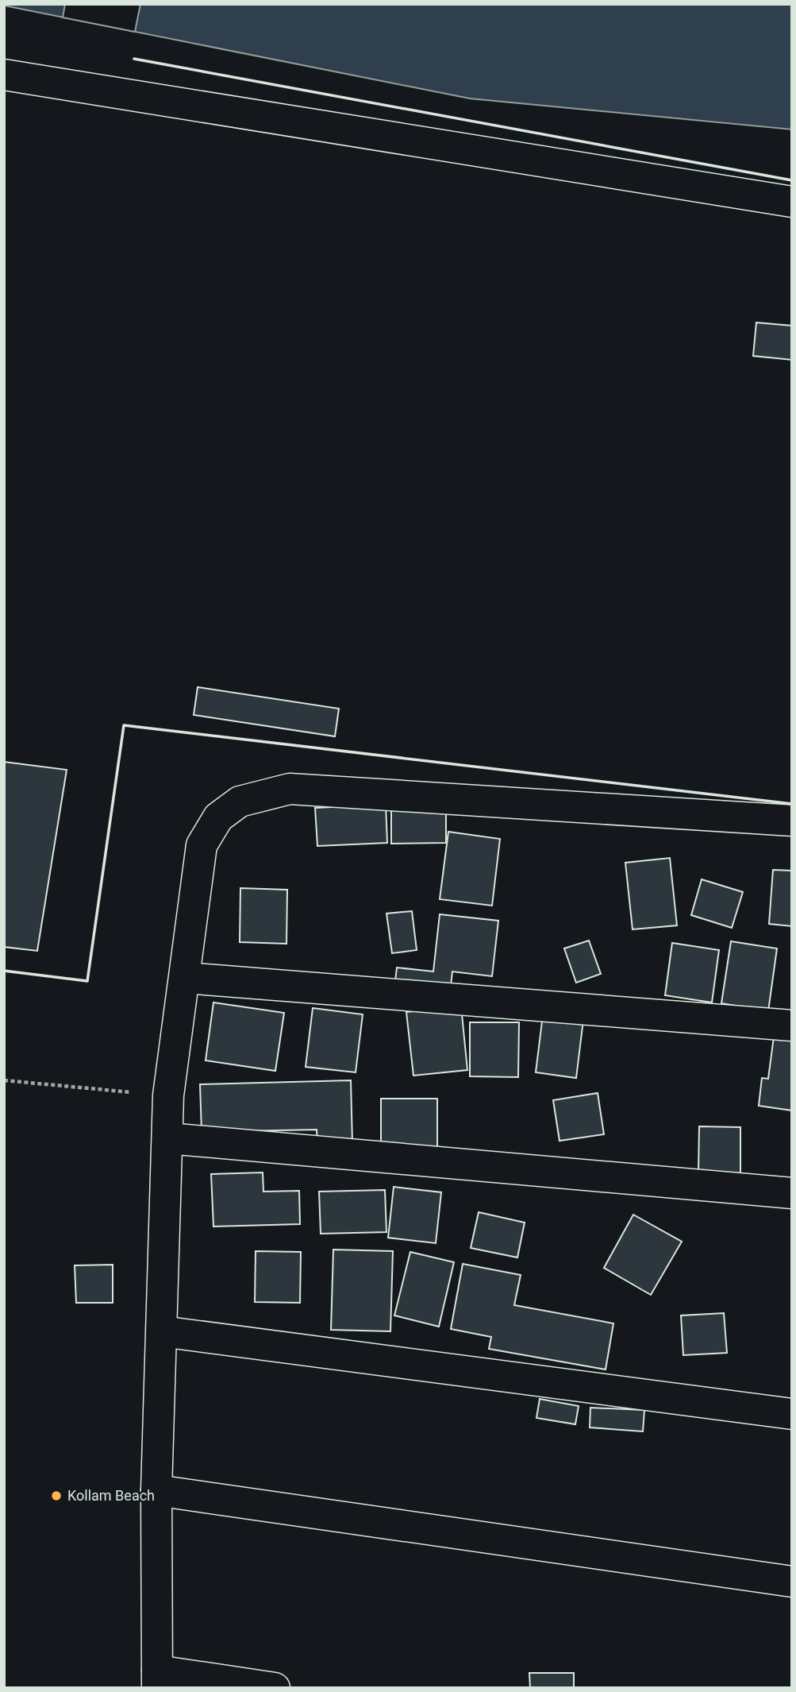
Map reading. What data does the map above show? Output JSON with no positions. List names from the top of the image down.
{
  "places": ["Kollam Beach"]
}
